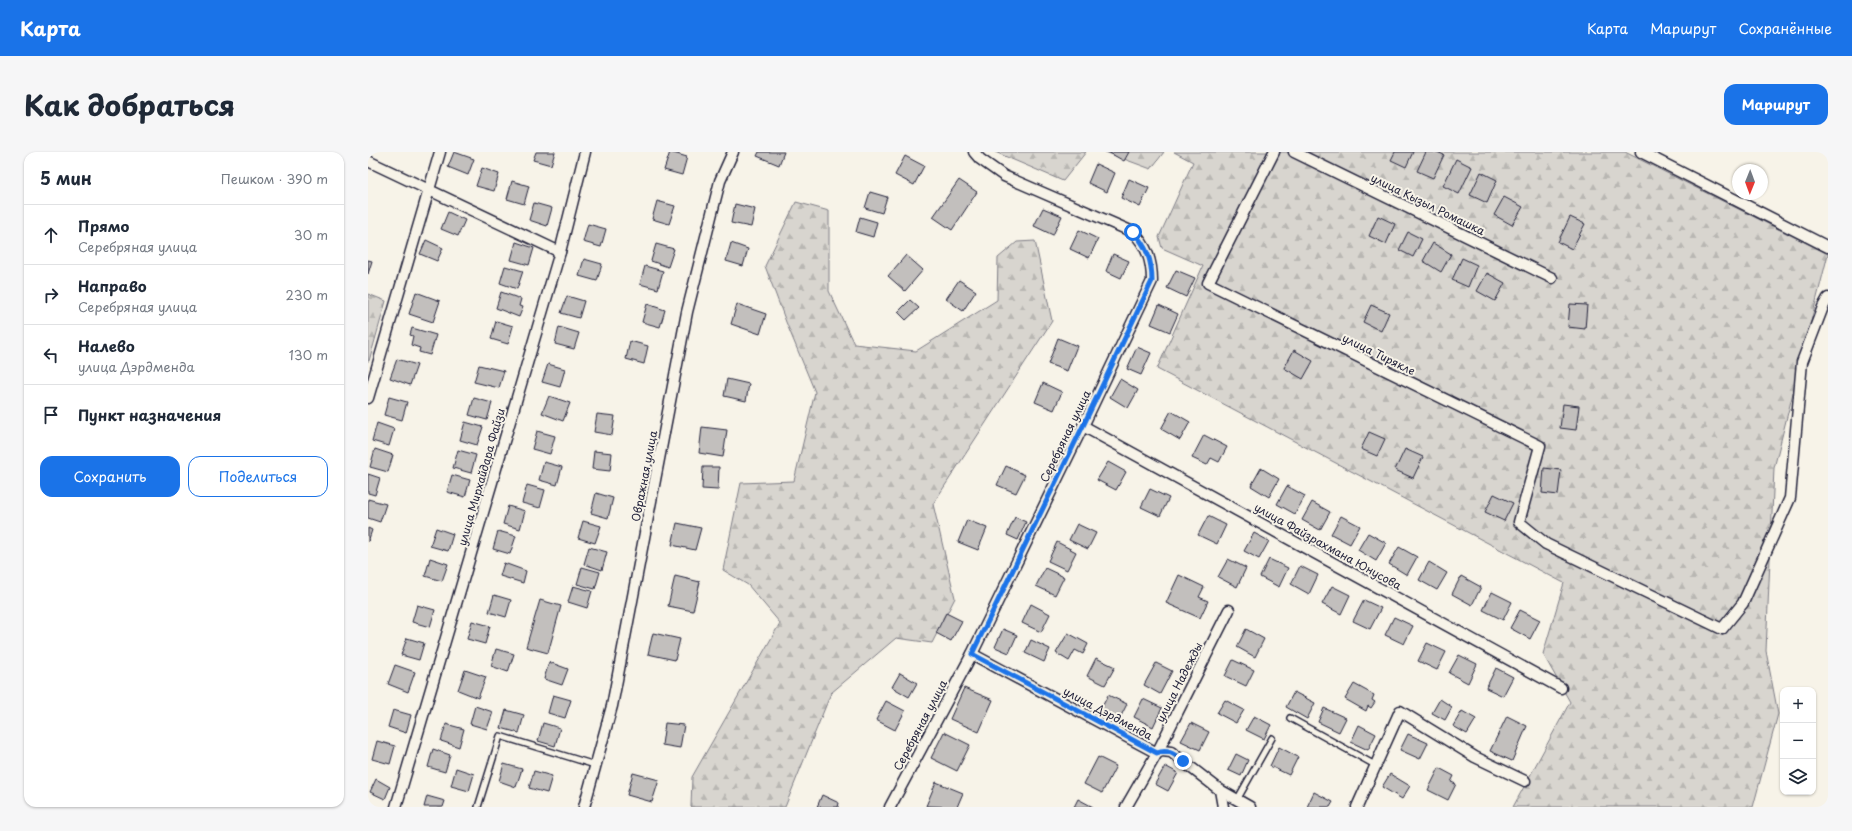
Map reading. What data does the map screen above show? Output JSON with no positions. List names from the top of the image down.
{
  "streets": {
    "street": [
      "улица Кызыл Ромашка",
      "улица Тирякле",
      "Серебряная улица",
      "Овражная улица",
      "улица Мирхайдара Файзи",
      "улица Файзрахмана Юнусова",
      "улица Надежды",
      "улица Дэрдменда"
    ]
  },
  "crossings": [
    ["Серебряная улица", "улица Файзрахмана Юнусова"],
    ["Серебряная улица", "улица Дэрдменда"],
    ["улица Надежды", "улица Дэрдменда"]
  ],
  "north": "bottom",
  "page": {
    "header": "Карта",
    "nav": ["Карта", "Маршрут", "Сохранённые"],
    "title": "Как добраться",
    "buttons": [
      "Маршрут",
      ["Сохранить", "Поделиться"]
    ],
    "heading": ["5 мин", "Пешком · 390 m"],
    "list": [
      ["Прямо", "Серебряная улица", "30 m"],
      ["Направо", "Серебряная улица", "230 m"],
      ["Налево", "улица Дэрдменда", "130 m"],
      "Пункт назначения"
    ],
    "map_buttons": ["+", "−"]
  }
}
